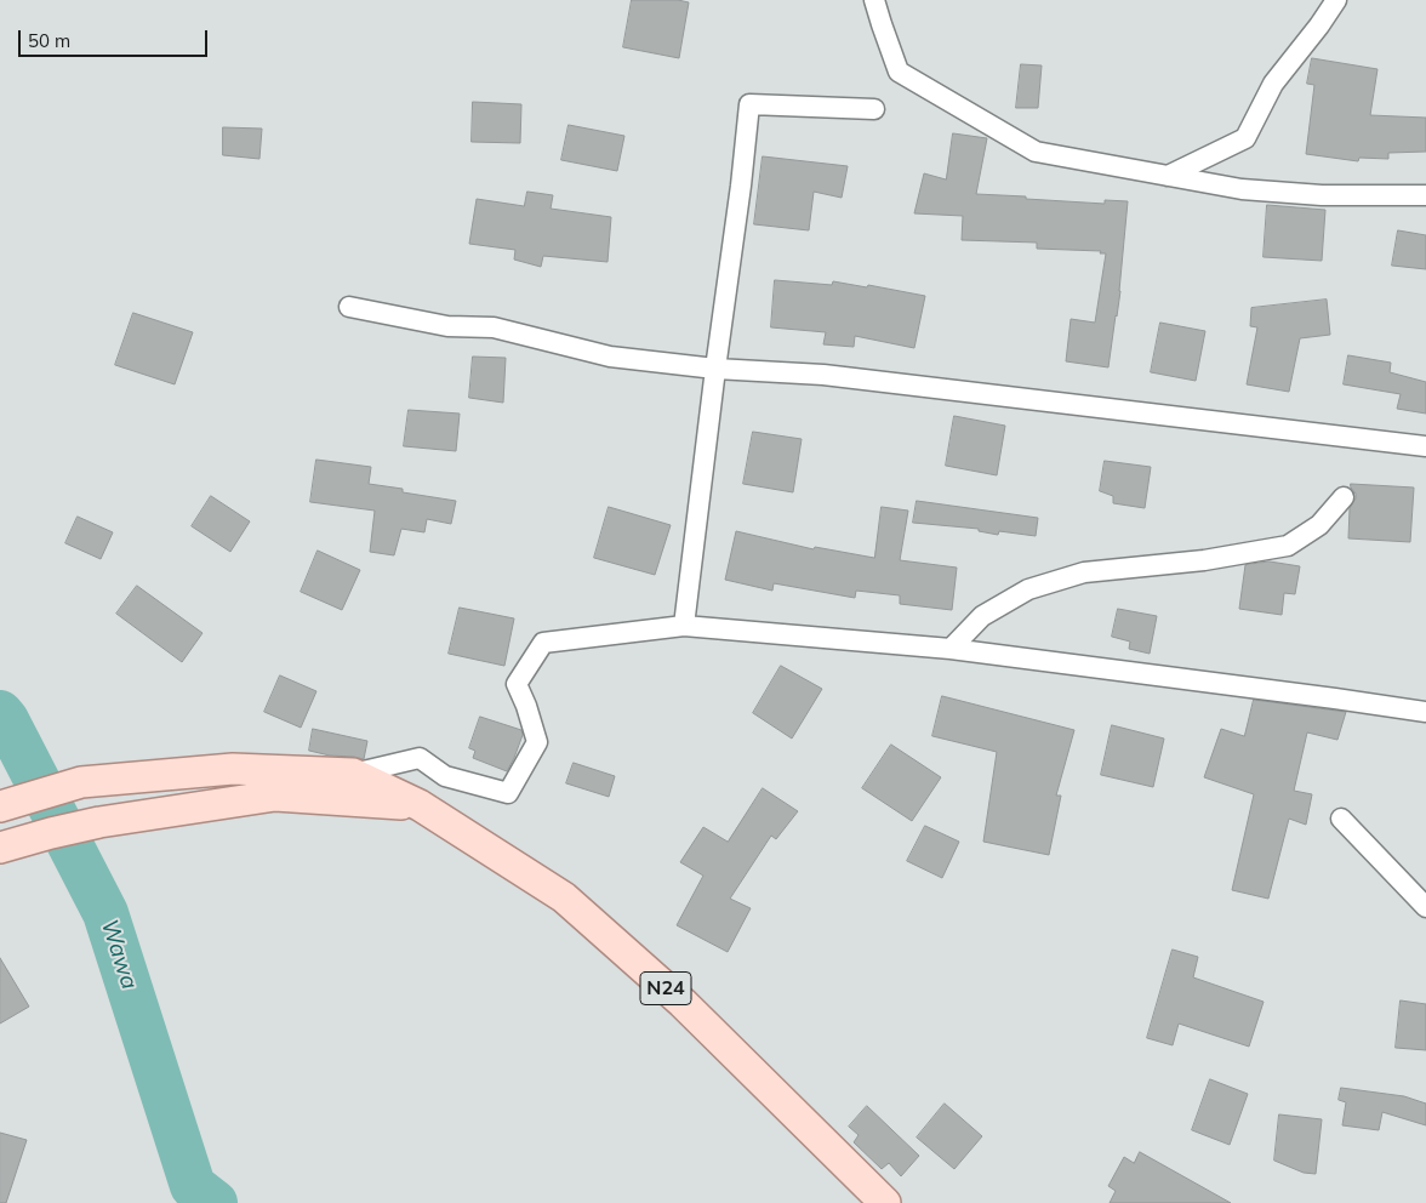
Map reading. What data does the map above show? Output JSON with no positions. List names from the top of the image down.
{
  "streets": {
    "main road": ["N24"]
  },
  "water": ["Wawa"],
  "scale_bar": "50 m"
}
